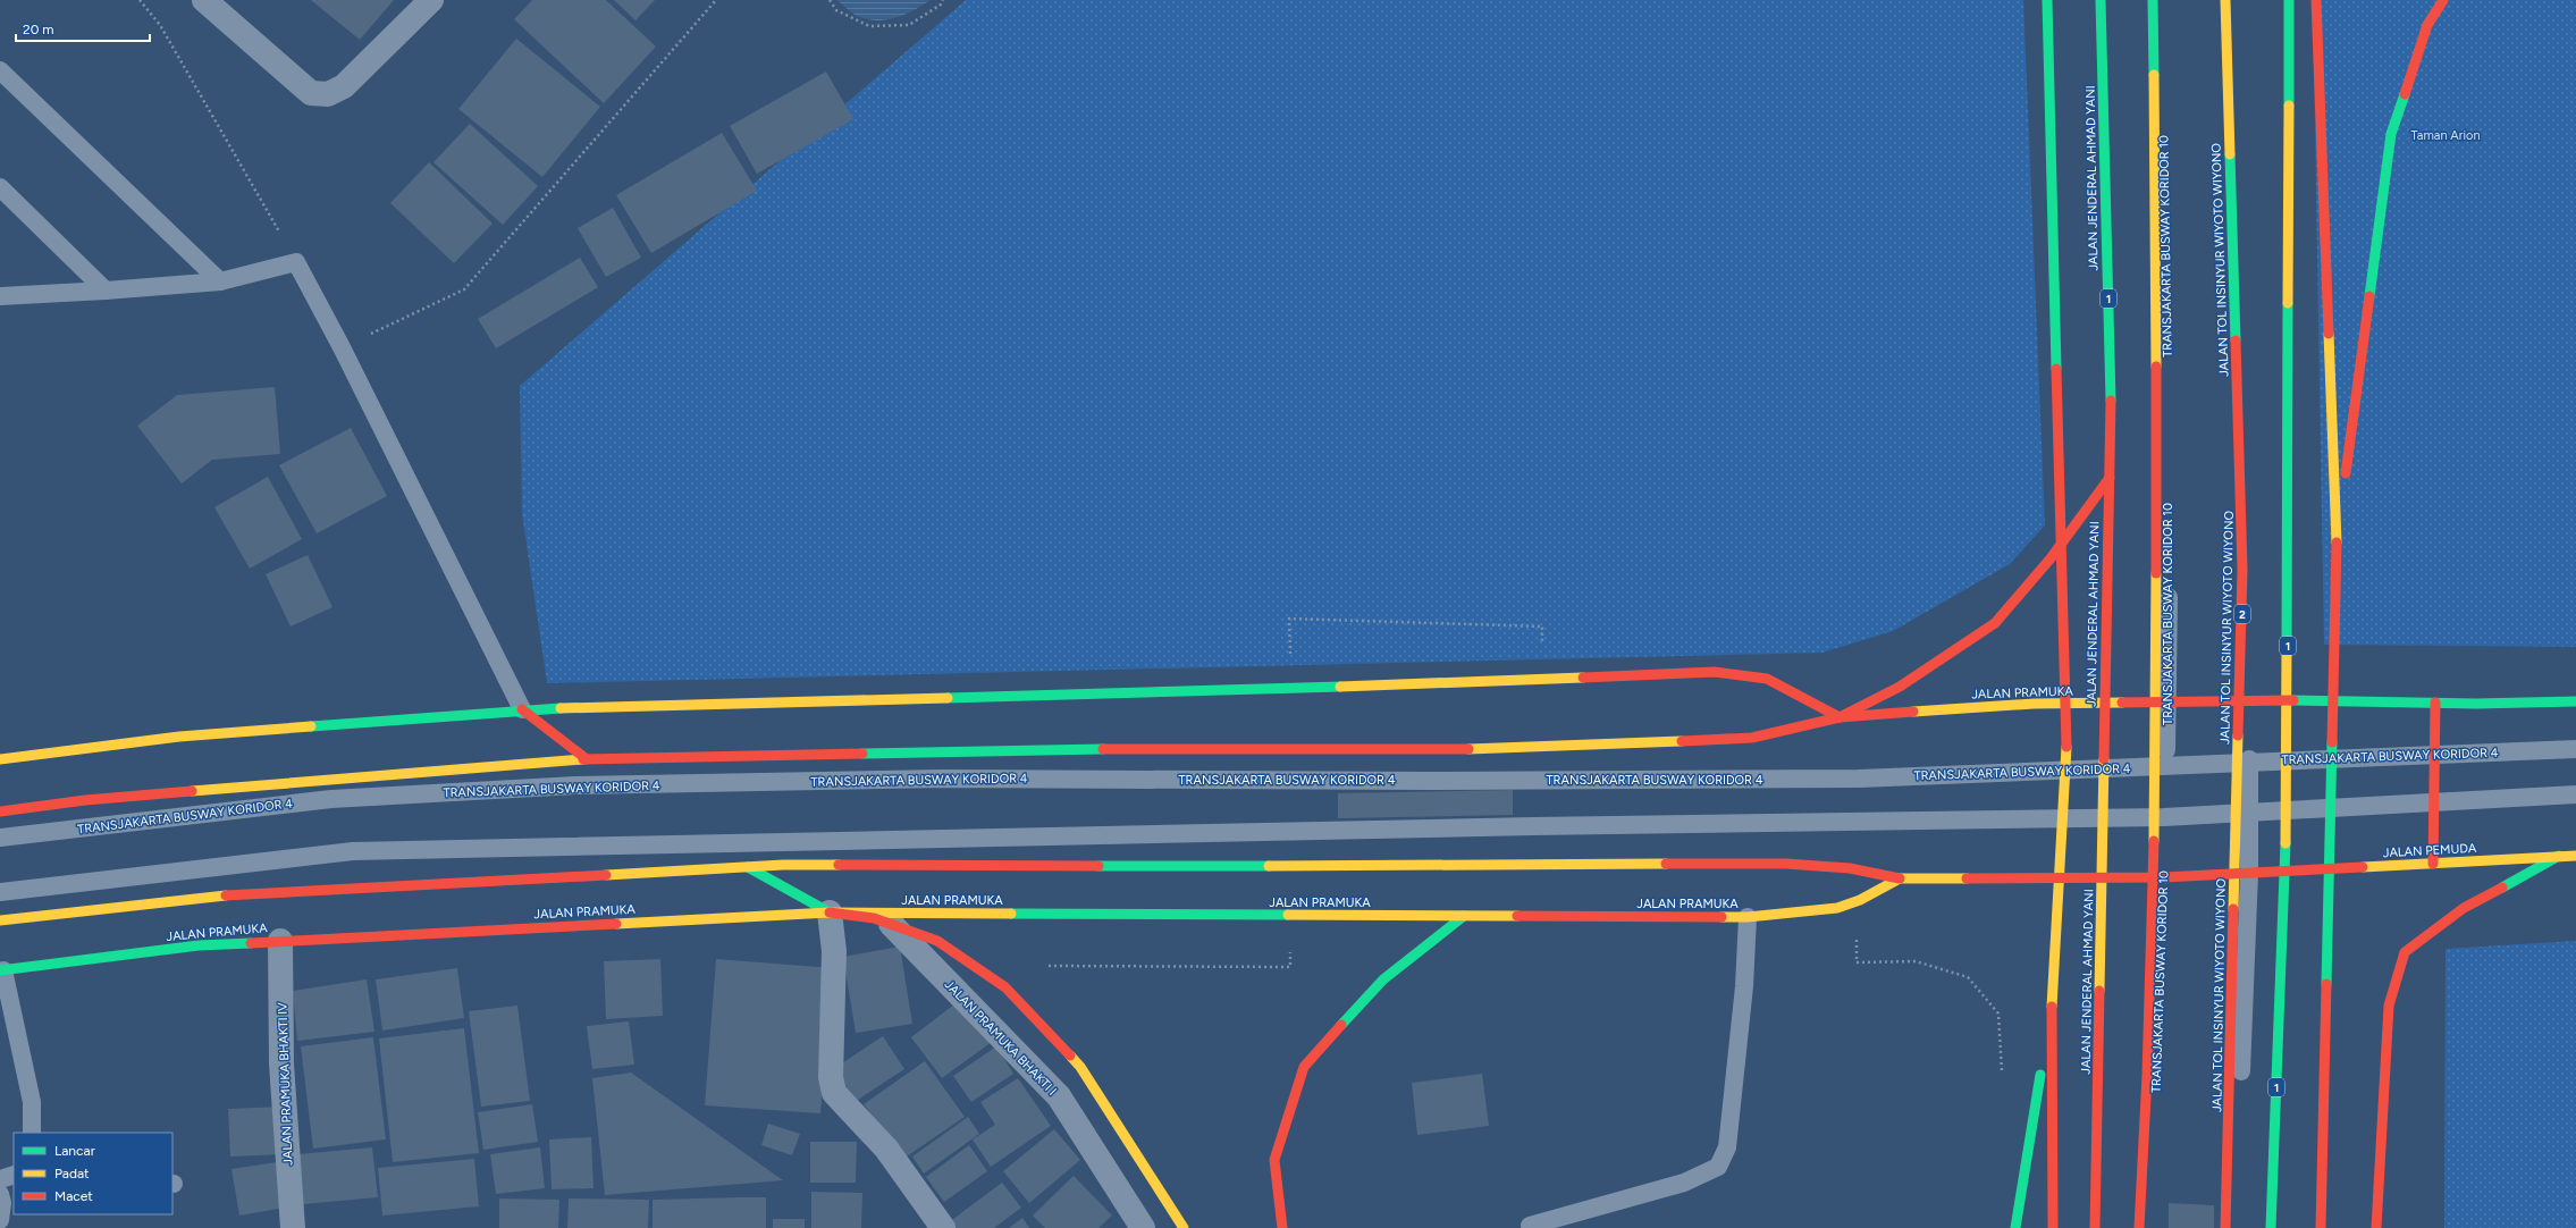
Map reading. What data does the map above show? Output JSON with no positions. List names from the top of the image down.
{
  "streets": {
    "main road": [
      "JALAN JENDERAL AHMAD YANI",
      "JALAN TOL INSINYUR WIYOTO WIYONO",
      "1",
      "2",
      "JALAN PRAMUKA",
      "JALAN PEMUDA"
    ],
    "street": ["JALAN PRAMUKA BHAKTI I", "JALAN PRAMUKA BHAKTI IV"],
    "lane": ["TRANSJAKARTA BUSWAY KORIDOR 10", "TRANSJAKARTA BUSWAY KORIDOR 4"]
  },
  "crossings": [
    ["JALAN JENDERAL AHMAD YANI", "JALAN PRAMUKA"],
    ["JALAN JENDERAL AHMAD YANI", "TRANSJAKARTA BUSWAY KORIDOR 4"],
    ["TRANSJAKARTA BUSWAY KORIDOR 10", "JALAN PRAMUKA"],
    ["TRANSJAKARTA BUSWAY KORIDOR 10", "TRANSJAKARTA BUSWAY KORIDOR 4"],
    ["1", "JALAN PRAMUKA"],
    ["1", "TRANSJAKARTA BUSWAY KORIDOR 4"],
    ["1", "JALAN PEMUDA"],
    ["JALAN PRAMUKA", "JALAN PEMUDA"],
    ["JALAN PRAMUKA", "JALAN PRAMUKA BHAKTI IV"]
  ],
  "parks": ["Taman Arion"],
  "legend": ["Lancar", "Padat", "Macet"],
  "scale_bar": "20 m"
}
